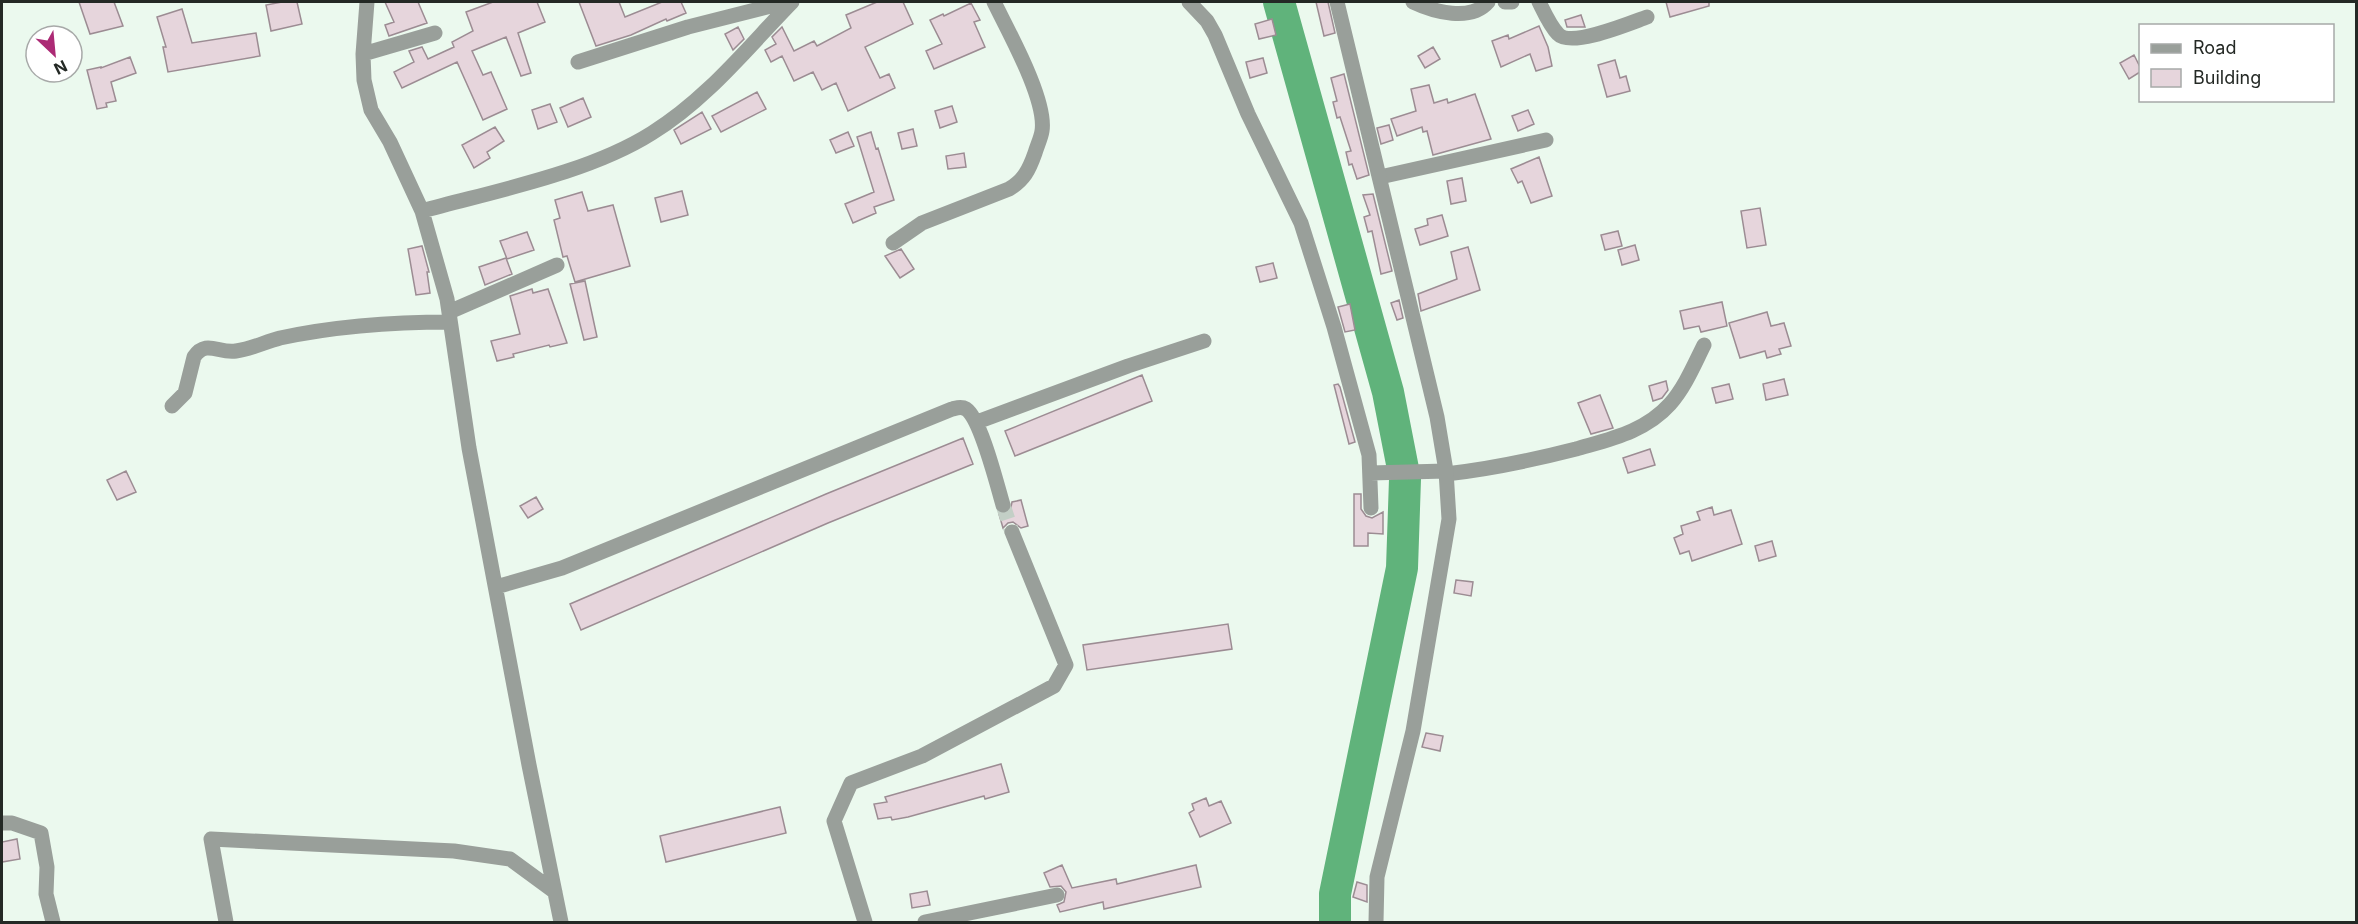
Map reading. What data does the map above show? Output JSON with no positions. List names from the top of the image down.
{
  "legend": ["Road", "Building"],
  "north": "bottom right"
}
